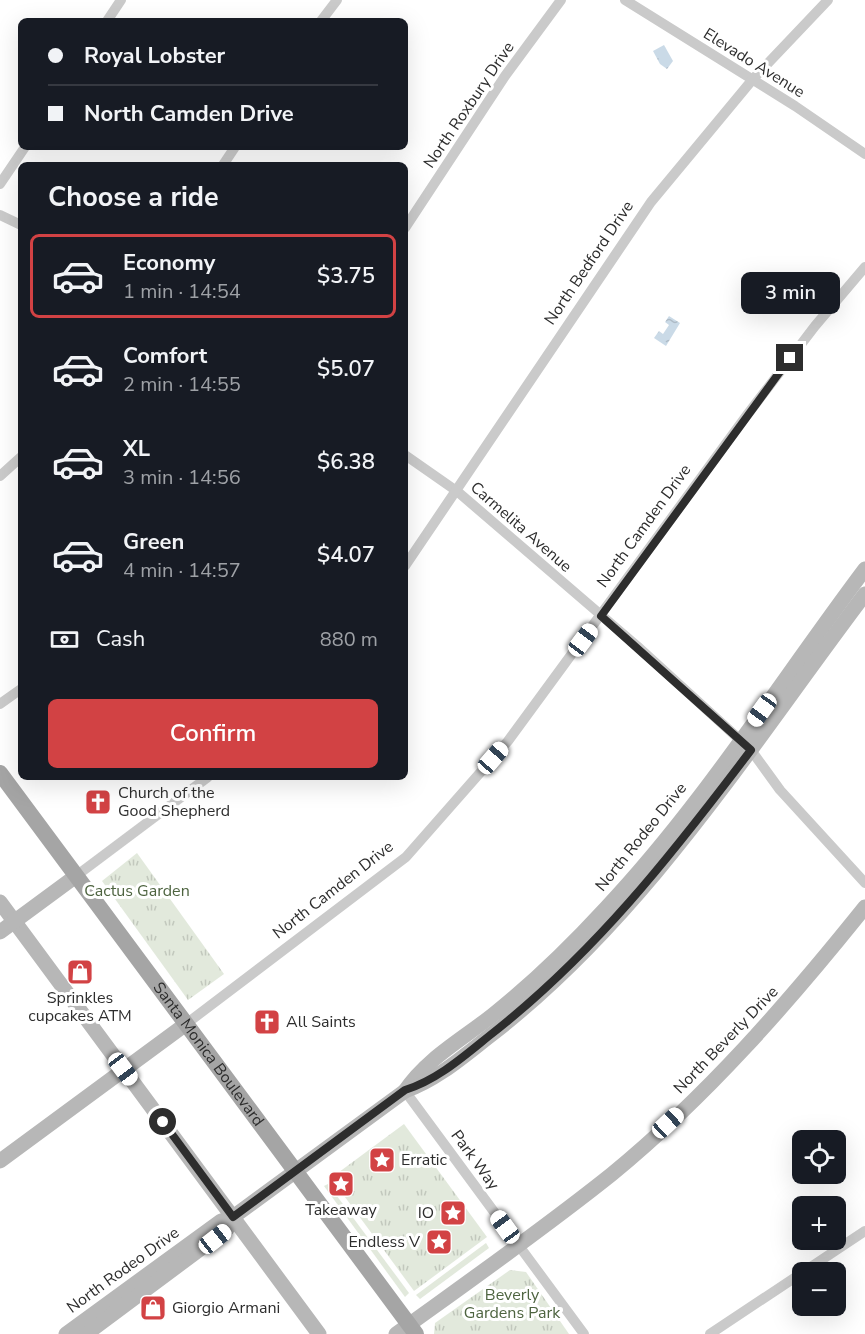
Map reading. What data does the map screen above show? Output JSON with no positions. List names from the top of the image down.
{
  "streets": {
    "main road": ["Santa Monica Boulevard"],
    "street": [
      "Elevado Avenue",
      "North Roxbury Drive",
      "North Bedford Drive",
      "North Camden Drive",
      "Carmelita Avenue",
      "North Rodeo Drive",
      "North Beverly Drive",
      "Park Way"
    ]
  },
  "crossings": [
    ["Elevado Avenue", "North Bedford Drive"],
    ["North Bedford Drive", "Carmelita Avenue"],
    ["North Camden Drive", "Carmelita Avenue"],
    ["North Camden Drive", "Santa Monica Boulevard"],
    ["Carmelita Avenue", "North Rodeo Drive"],
    ["North Rodeo Drive", "Santa Monica Boulevard"],
    ["North Rodeo Drive", "Park Way"],
    ["North Beverly Drive", "Santa Monica Boulevard"],
    ["North Beverly Drive", "Park Way"]
  ],
  "parks": ["Cactus Garden", "Beverly Gardens Park"],
  "places": {
    "church": ["Church of the Good Shepherd", "All Saints"],
    "shop": ["Sprinkles cupcakes ATM", "Giorgio Armani"],
    "place": [
      "Erratic",
      "Takeaway",
      "IO",
      "Endless V"
    ]
  },
  "page": {
    "banner": ["Royal Lobster", "North Camden Drive"],
    "heading": "Choose a ride",
    "list": [
      {
        "name": "Economy",
        "note": "1 min · 14:54",
        "value": "$3.75"
      },
      {
        "name": "Comfort",
        "note": "2 min · 14:55",
        "value": "$5.07"
      },
      {
        "name": "XL",
        "note": "3 min · 14:56",
        "value": "$6.38"
      },
      {
        "name": "Green",
        "note": "4 min · 14:57",
        "value": "$4.07"
      }
    ],
    "bubble": "3 min",
    "pay": ["Cash", "880 m"],
    "buttons": "Confirm",
    "map_buttons": ["+", "−"]
  }
}
